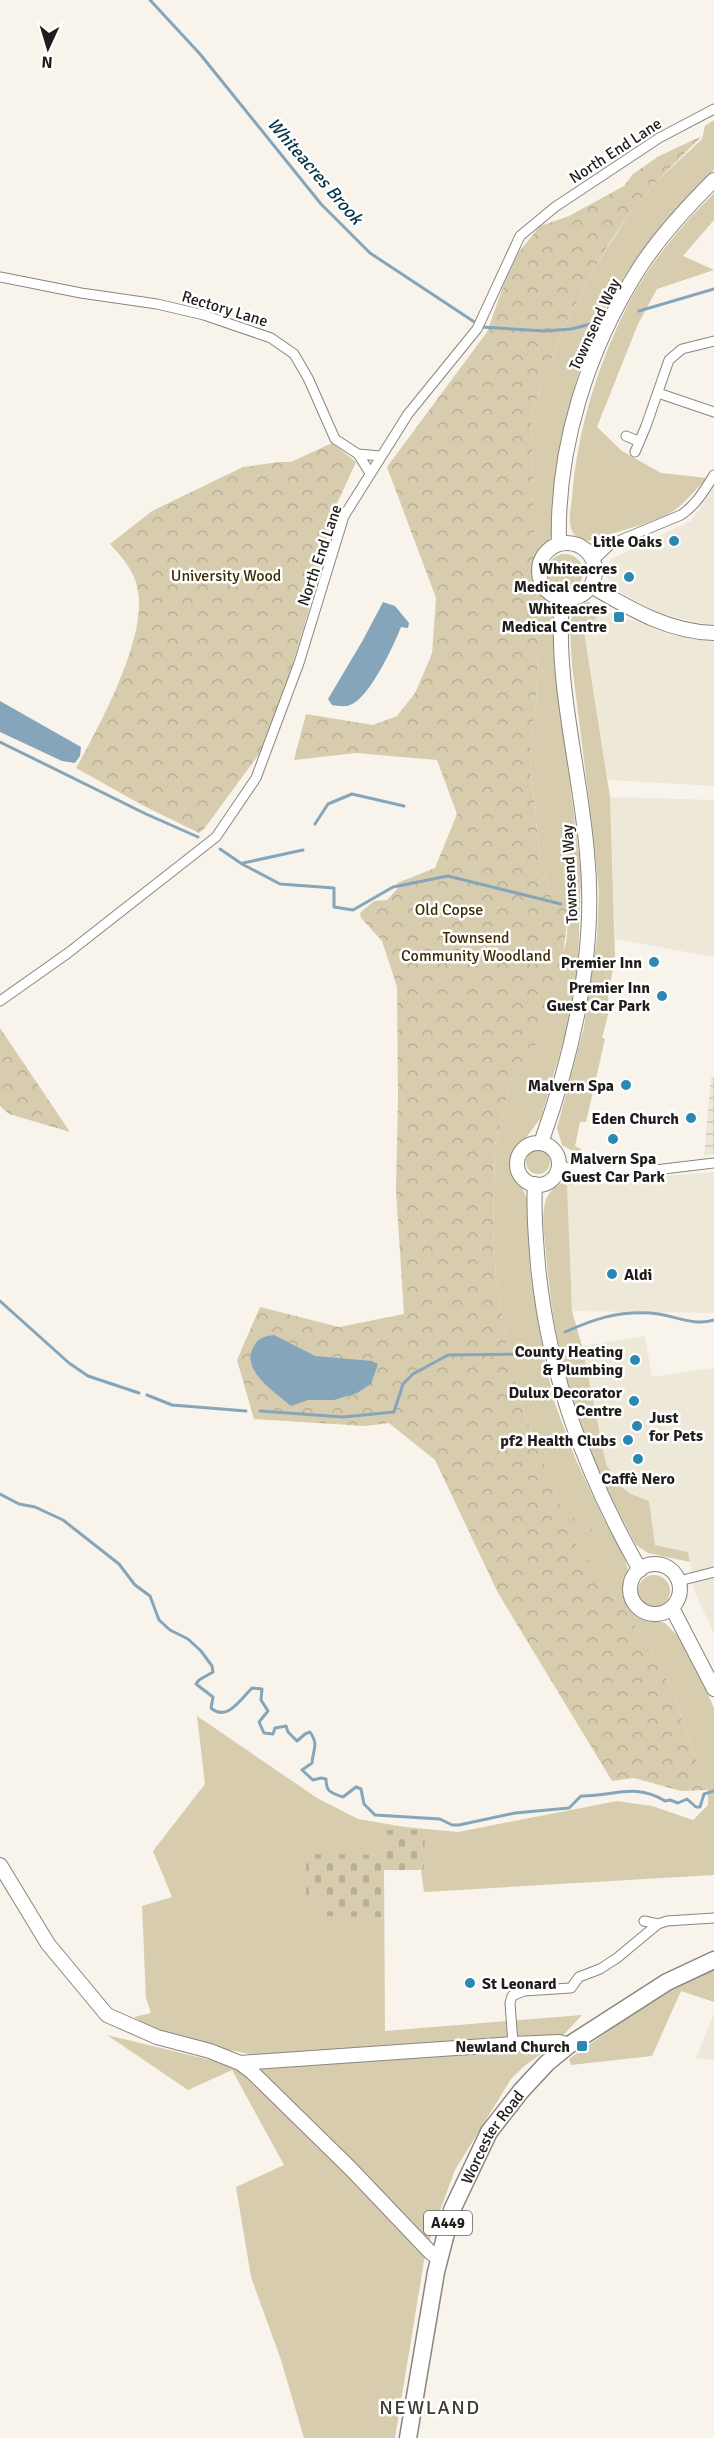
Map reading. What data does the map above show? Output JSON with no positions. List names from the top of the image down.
{
  "streets": {
    "highway": ["Worcester Road", "A449"],
    "main road": ["Townsend Way"],
    "street": ["North End Lane", "Rectory Lane"]
  },
  "districts": ["NEWLAND"],
  "water": ["Whiteacres Brook"],
  "parks": ["University Wood", "Old Copse", "Townsend Community Woodland"],
  "places": {
    "other": [
      "Litle Oaks",
      "Whiteacres Medical centre",
      "Premier Inn",
      "Premier Inn Guest Car Park",
      "Malvern Spa",
      "Eden Church",
      "Malvern Spa Guest Car Park",
      "Aldi",
      "County Heating & Plumbing",
      "Dulux Decorator Centre",
      "Just for Pets",
      "pf2 Health Clubs",
      "Caffè Nero",
      "St Leonard"
    ],
    "transit": ["Whiteacres Medical Centre", "Newland Church"]
  },
  "north": "bottom"
}
